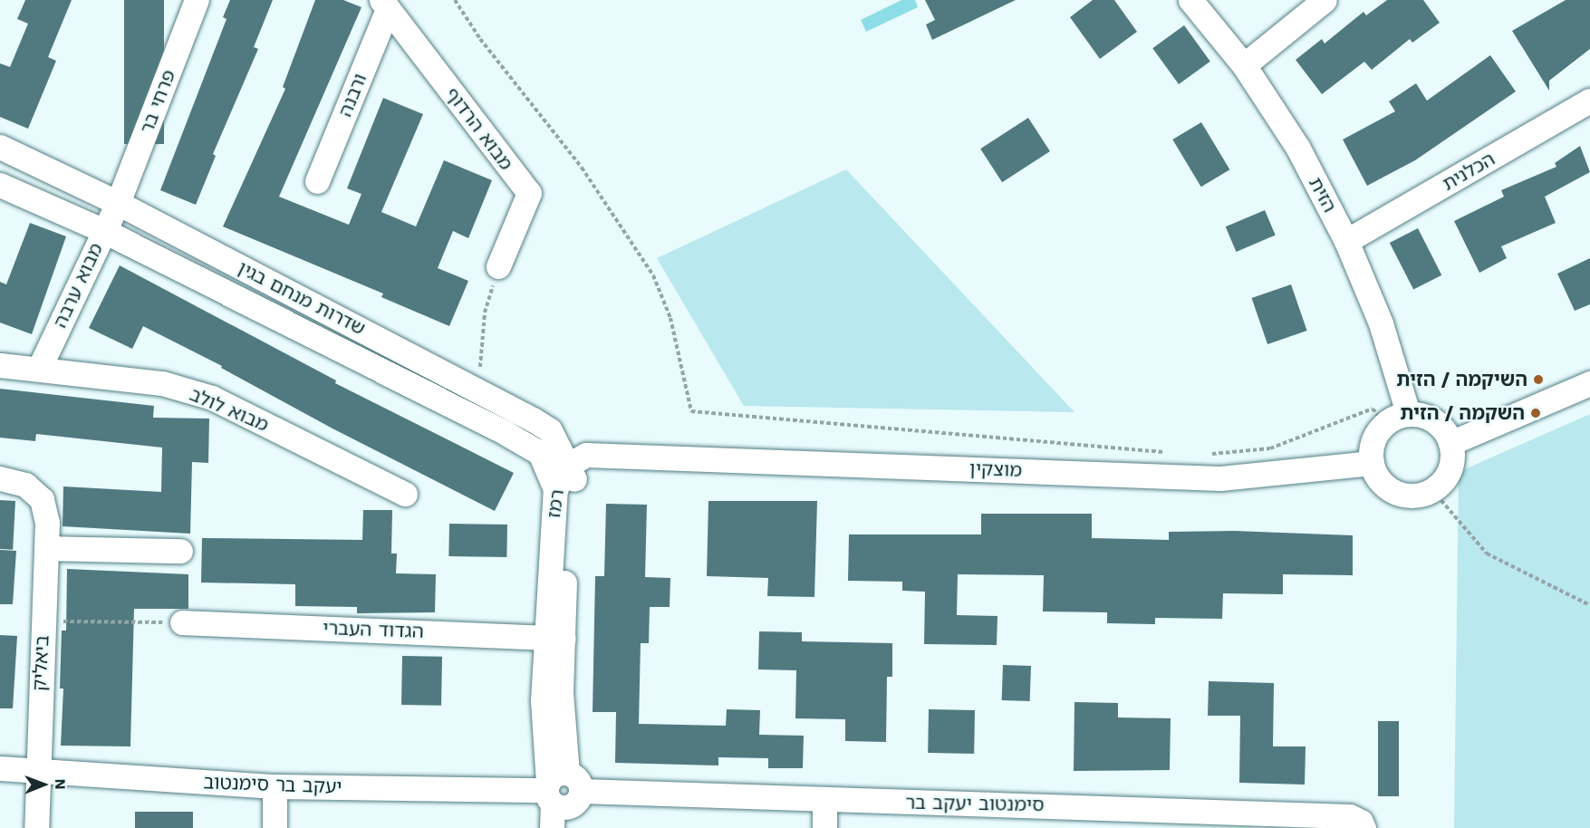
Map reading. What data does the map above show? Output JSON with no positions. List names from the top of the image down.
{
  "streets": {
    "street": [
      "ורבנה",
      "פרחי בר",
      "מבוא הרדוף",
      "הכלנית",
      "הזית",
      "מבוא ערבה",
      "שדרות מנחם בגין",
      "מבוא לולב",
      "מוצקין",
      "רמז",
      "הגדוד העברי",
      "ביאליק",
      "יעקב בר סימנטוב",
      "סימנטוב יעקב בר"
    ]
  },
  "crossings": [
    ["ורבנה", "מבוא הרדוף"],
    ["פרחי בר", "מבוא ערבה"],
    ["פרחי בר", "שדרות מנחם בגין"],
    ["הכלנית", "הזית"],
    ["הזית", "מוצקין"],
    ["מבוא ערבה", "שדרות מנחם בגין"],
    ["מבוא ערבה", "מבוא לולב"],
    ["שדרות מנחם בגין", "רמז"],
    ["מוצקין", "רמז"],
    ["רמז", "הגדוד העברי"],
    ["רמז", "יעקב בר סימנטוב"],
    ["רמז", "סימנטוב יעקב בר"],
    ["ביאליק", "יעקב בר סימנטוב"],
    ["יעקב בר סימנטוב", "סימנטוב יעקב בר"]
  ],
  "places": ["השיקמה / הזית", "השקמה / הזית"],
  "north": "right"
}
